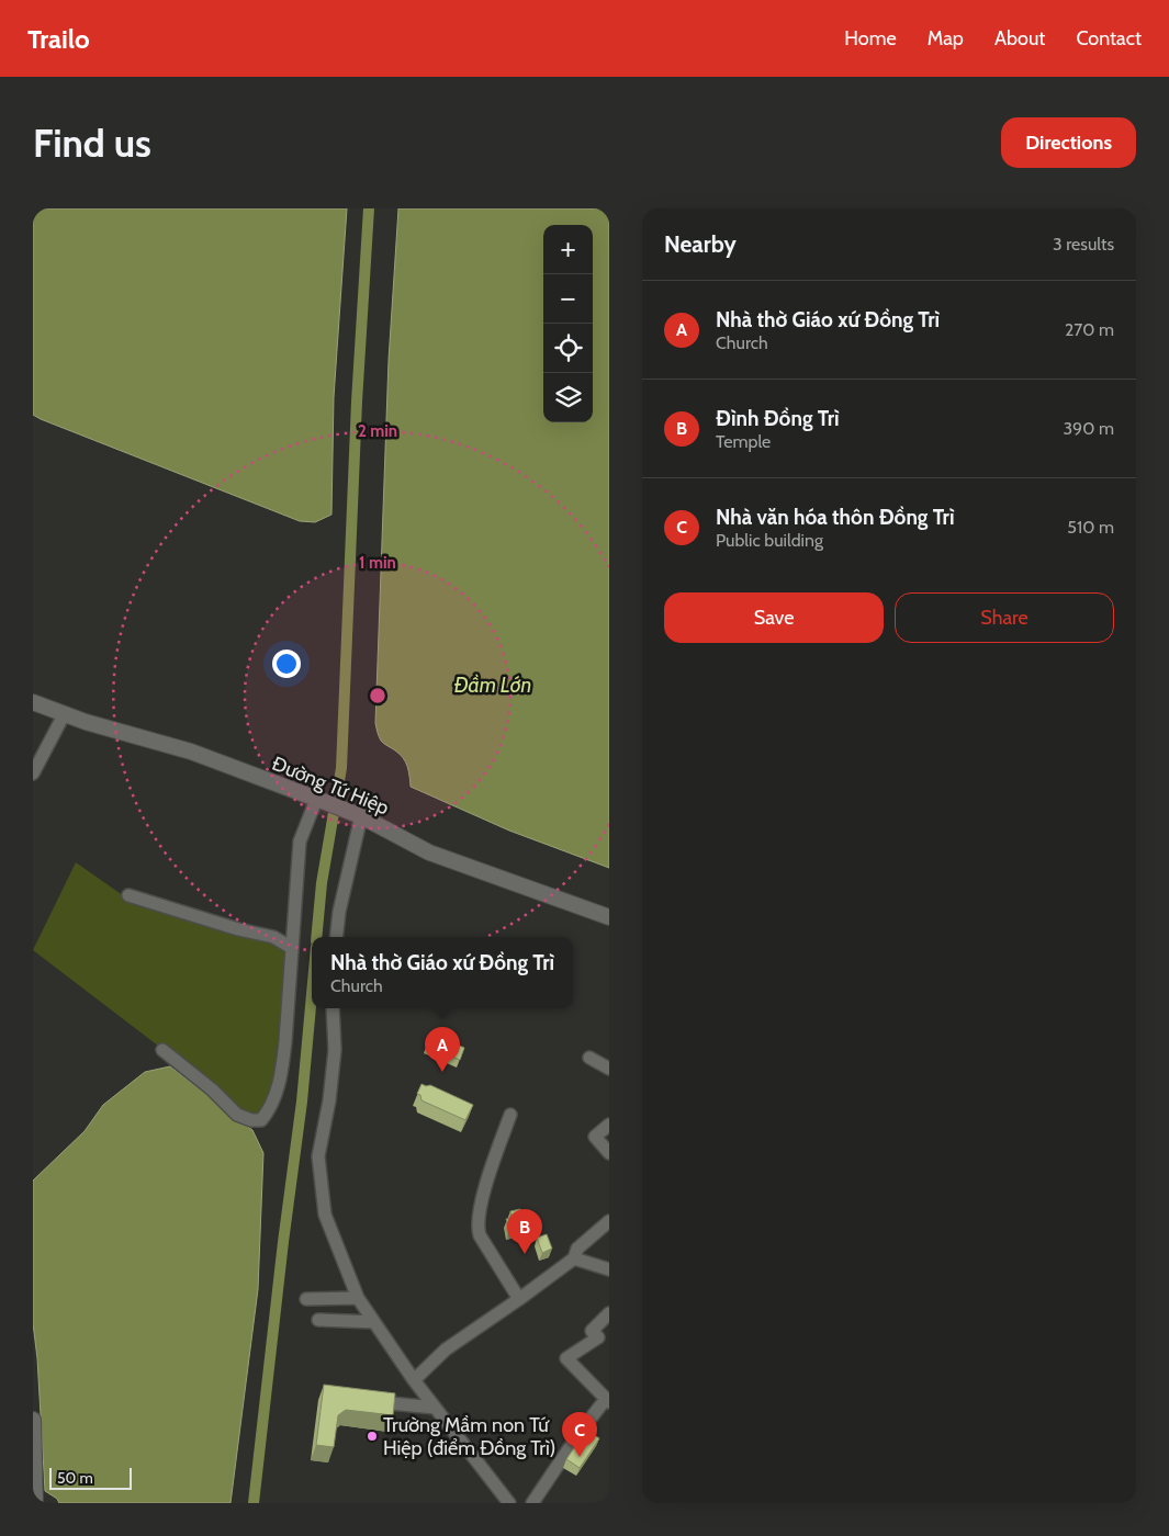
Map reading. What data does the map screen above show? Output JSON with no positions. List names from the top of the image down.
{
  "streets": {
    "street": ["Đường Tứ Hiệp"]
  },
  "water": ["Đầm Lớn"],
  "places": ["Trường Mầm non Tứ Hiệp (điểm Đồng Trì)"],
  "scale_bar": "50 m",
  "page": {
    "header": "Trailo",
    "nav": [
      "Home",
      "Map",
      "About",
      "Contact"
    ],
    "buttons": [
      "Directions",
      ["Save", "Share"]
    ],
    "title": "Find us",
    "heading": ["Nearby", "3 results"],
    "map_buttons": ["+", "−"],
    "list": [
      {
        "mark": "A",
        "name": "Nhà thờ Giáo xứ Đồng Trì",
        "note": "Church",
        "value": "270 m"
      },
      {
        "mark": "B",
        "name": "Đình Đồng Trì",
        "note": "Temple",
        "value": "390 m"
      },
      {
        "mark": "C",
        "name": "Nhà văn hóa thôn Đồng Trì",
        "note": "Public building",
        "value": "510 m"
      }
    ],
    "popup": ["Nhà thờ Giáo xứ Đồng Trì", "Church"],
    "pins": ["A", "B", "C"],
    "scale": "50 m"
  },
  "rings": ["2 min", "1 min"]
}
